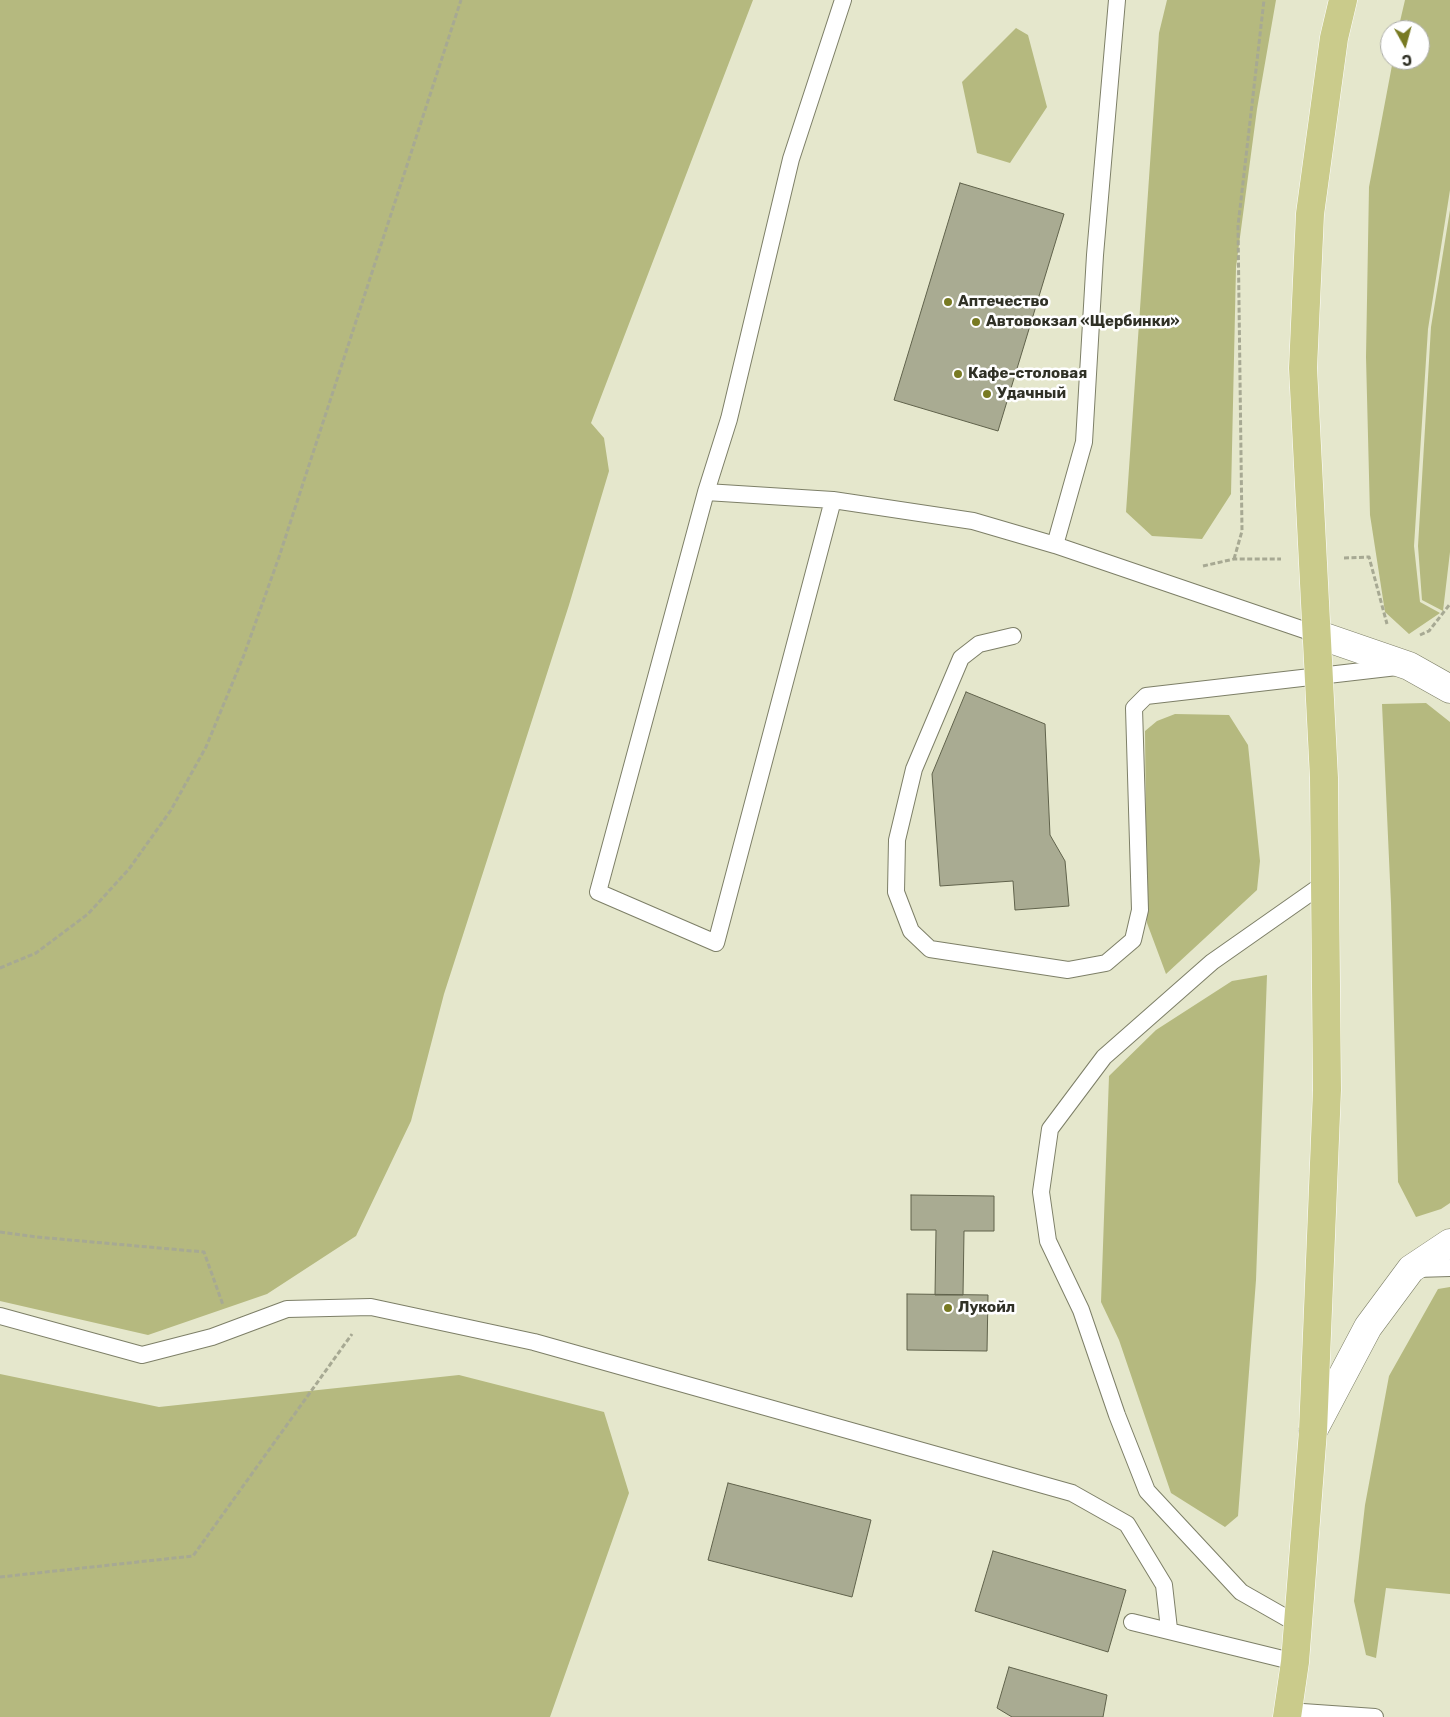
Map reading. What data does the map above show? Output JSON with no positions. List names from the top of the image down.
{
  "places": [
    "Аптечество",
    "Автовокзал «Щербинки»",
    "Кафе-столовая",
    "Удачный",
    "Лукойл"
  ],
  "north": "bottom"
}
